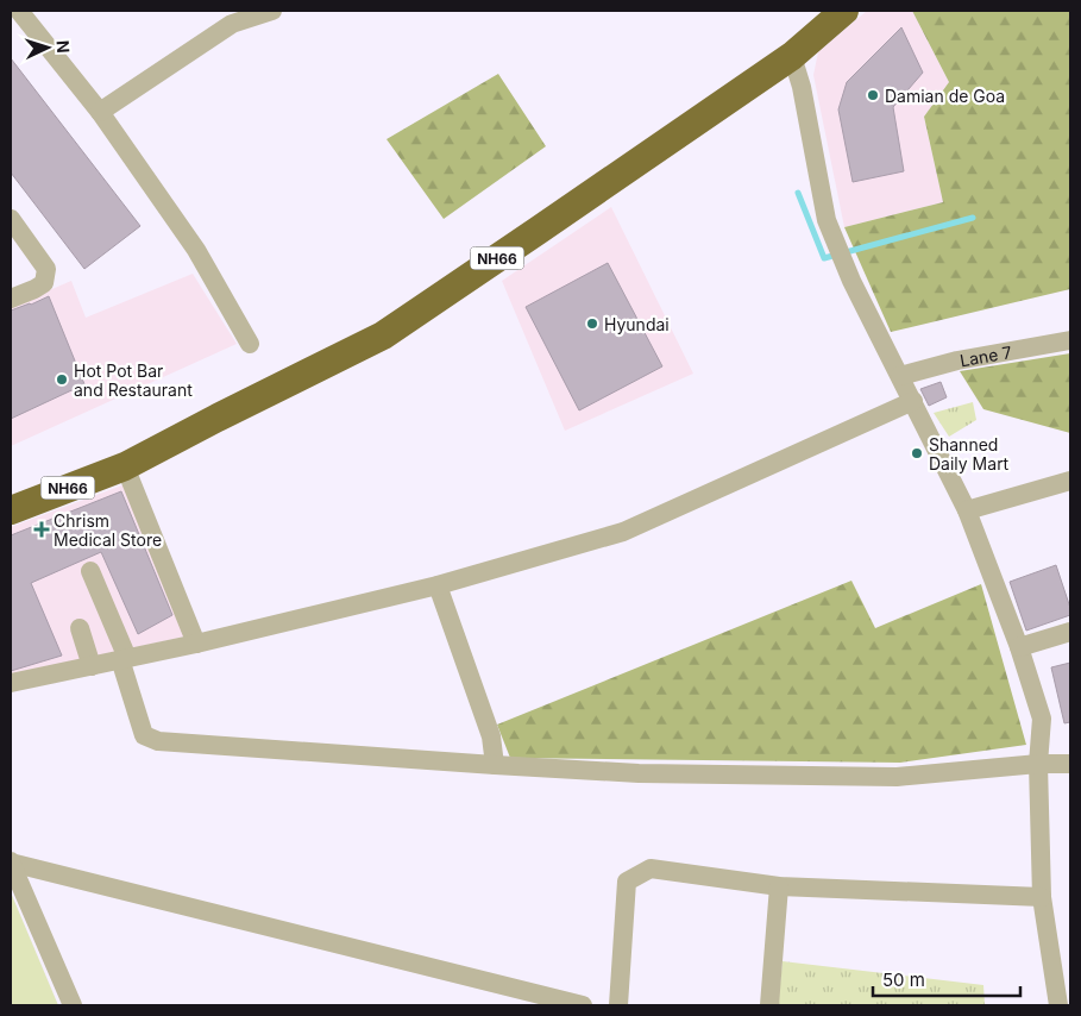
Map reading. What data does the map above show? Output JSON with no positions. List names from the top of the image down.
{
  "streets": {
    "highway": ["NH66"],
    "street": ["Lane 7"]
  },
  "places": {
    "other": [
      "Damian de Goa",
      "Hyundai",
      "Hot Pot Bar and Restaurant",
      "Shanned Daily Mart"
    ],
    "health": ["Chrism Medical Store"]
  },
  "scale_bar": "50 m",
  "north": "right"
}
